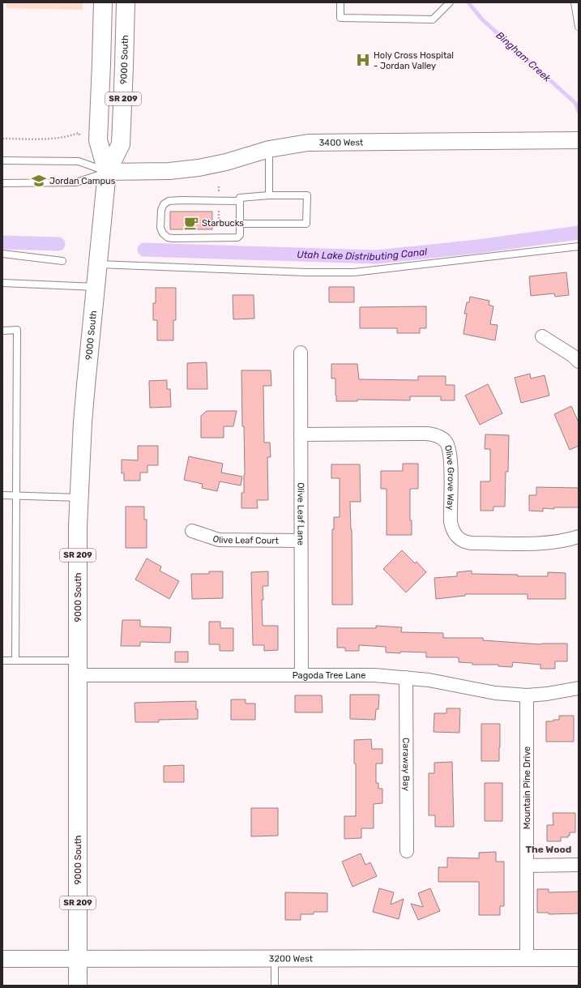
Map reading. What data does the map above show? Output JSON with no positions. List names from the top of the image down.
{
  "streets": {
    "main road": ["9000 South", "SR 209"],
    "street": [
      "3400 West",
      "Olive Grove Way",
      "Olive Leaf Lane",
      "Olive Leaf Court",
      "Pagoda Tree Lane",
      "Caraway Bay",
      "Mountain Pine Drive",
      "3200 West"
    ]
  },
  "crossings": [
    ["9000 South", "3400 West"],
    ["9000 South", "Pagoda Tree Lane"],
    ["9000 South", "3200 West"],
    ["Olive Grove Way", "Olive Leaf Lane"],
    ["Olive Leaf Lane", "Olive Leaf Court"],
    ["Olive Leaf Lane", "Pagoda Tree Lane"],
    ["Pagoda Tree Lane", "Caraway Bay"],
    ["Pagoda Tree Lane", "Mountain Pine Drive"],
    ["Mountain Pine Drive", "3200 West"]
  ],
  "districts": ["The Wood"],
  "water": ["Bingham Creek", "Utah Lake Distributing Canal"],
  "places": {
    "hospital": ["Holy Cross Hospital - Jordan Valley"],
    "school or university": ["Jordan Campus"],
    "cafe": ["Starbucks"]
  }
}
